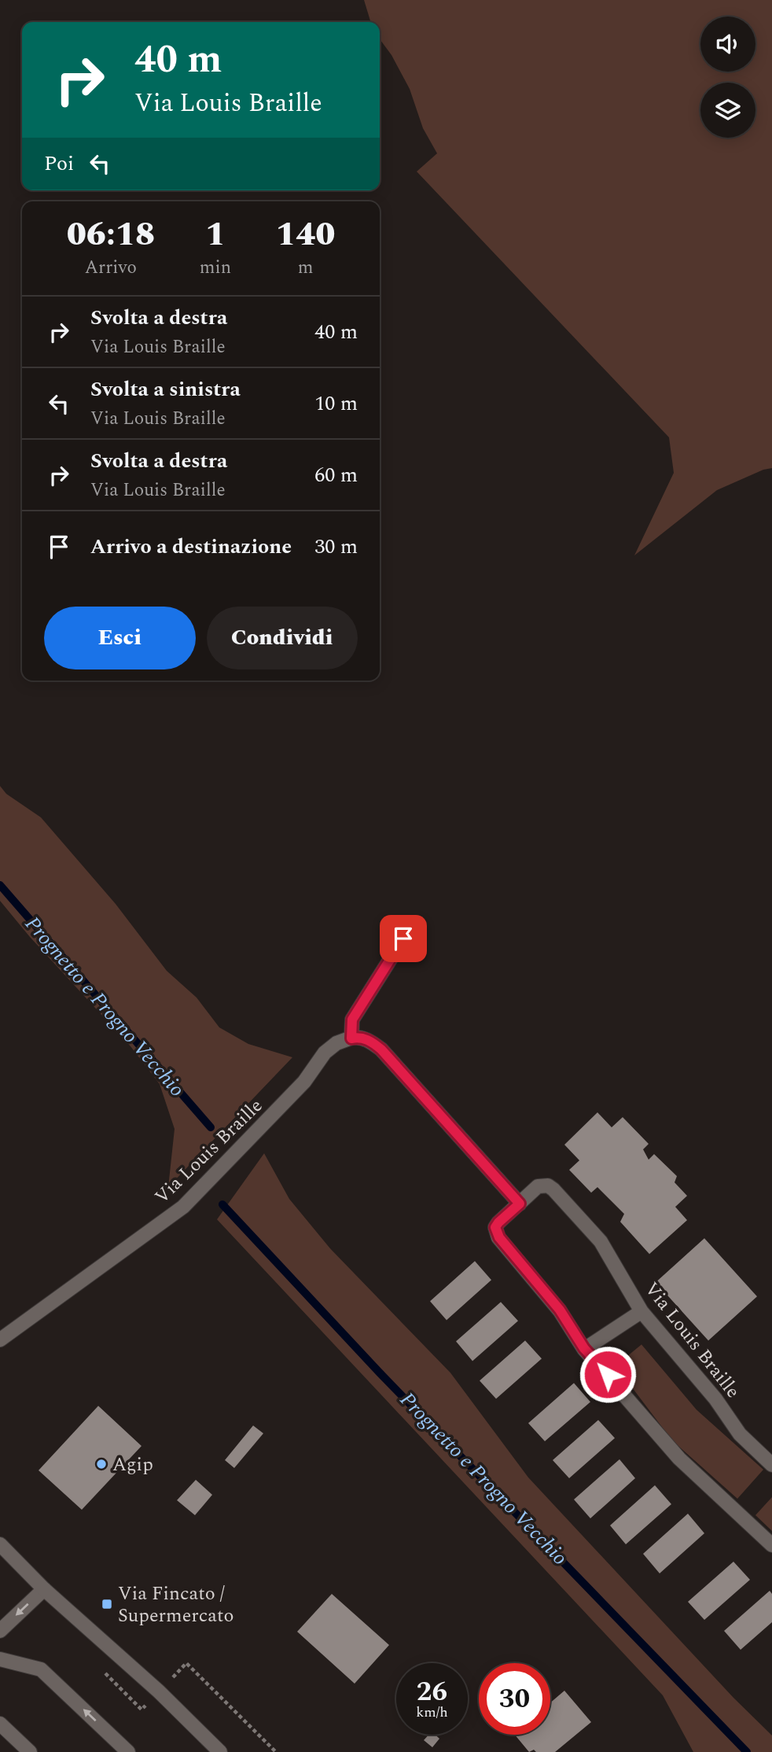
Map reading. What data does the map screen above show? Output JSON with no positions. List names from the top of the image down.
{
  "streets": {
    "street": ["Via Louis Braille"]
  },
  "water": ["Prognetto e Progno Vecchio"],
  "places": {
    "other": ["Agip"],
    "transit": ["Via Fincato / Supermercato"]
  },
  "page": {
    "turn": ["40 m", "Via Louis Braille"],
    "then": "Poi",
    "eta": [
      "06:18",
      "Arrivo",
      "1",
      "min",
      "140",
      "m"
    ],
    "list": [
      {
        "name": "Svolta a destra",
        "note": "Via Louis Braille",
        "value": "40 m"
      },
      {
        "name": "Svolta a sinistra",
        "note": "Via Louis Braille",
        "value": "10 m"
      },
      {
        "name": "Svolta a destra",
        "note": "Via Louis Braille",
        "value": "60 m"
      },
      {
        "name": "Arrivo a destinazione",
        "value": "30 m"
      }
    ],
    "buttons": ["Esci", "Condividi"],
    "speed": "26 km/h",
    "limit": "30"
  }
}
